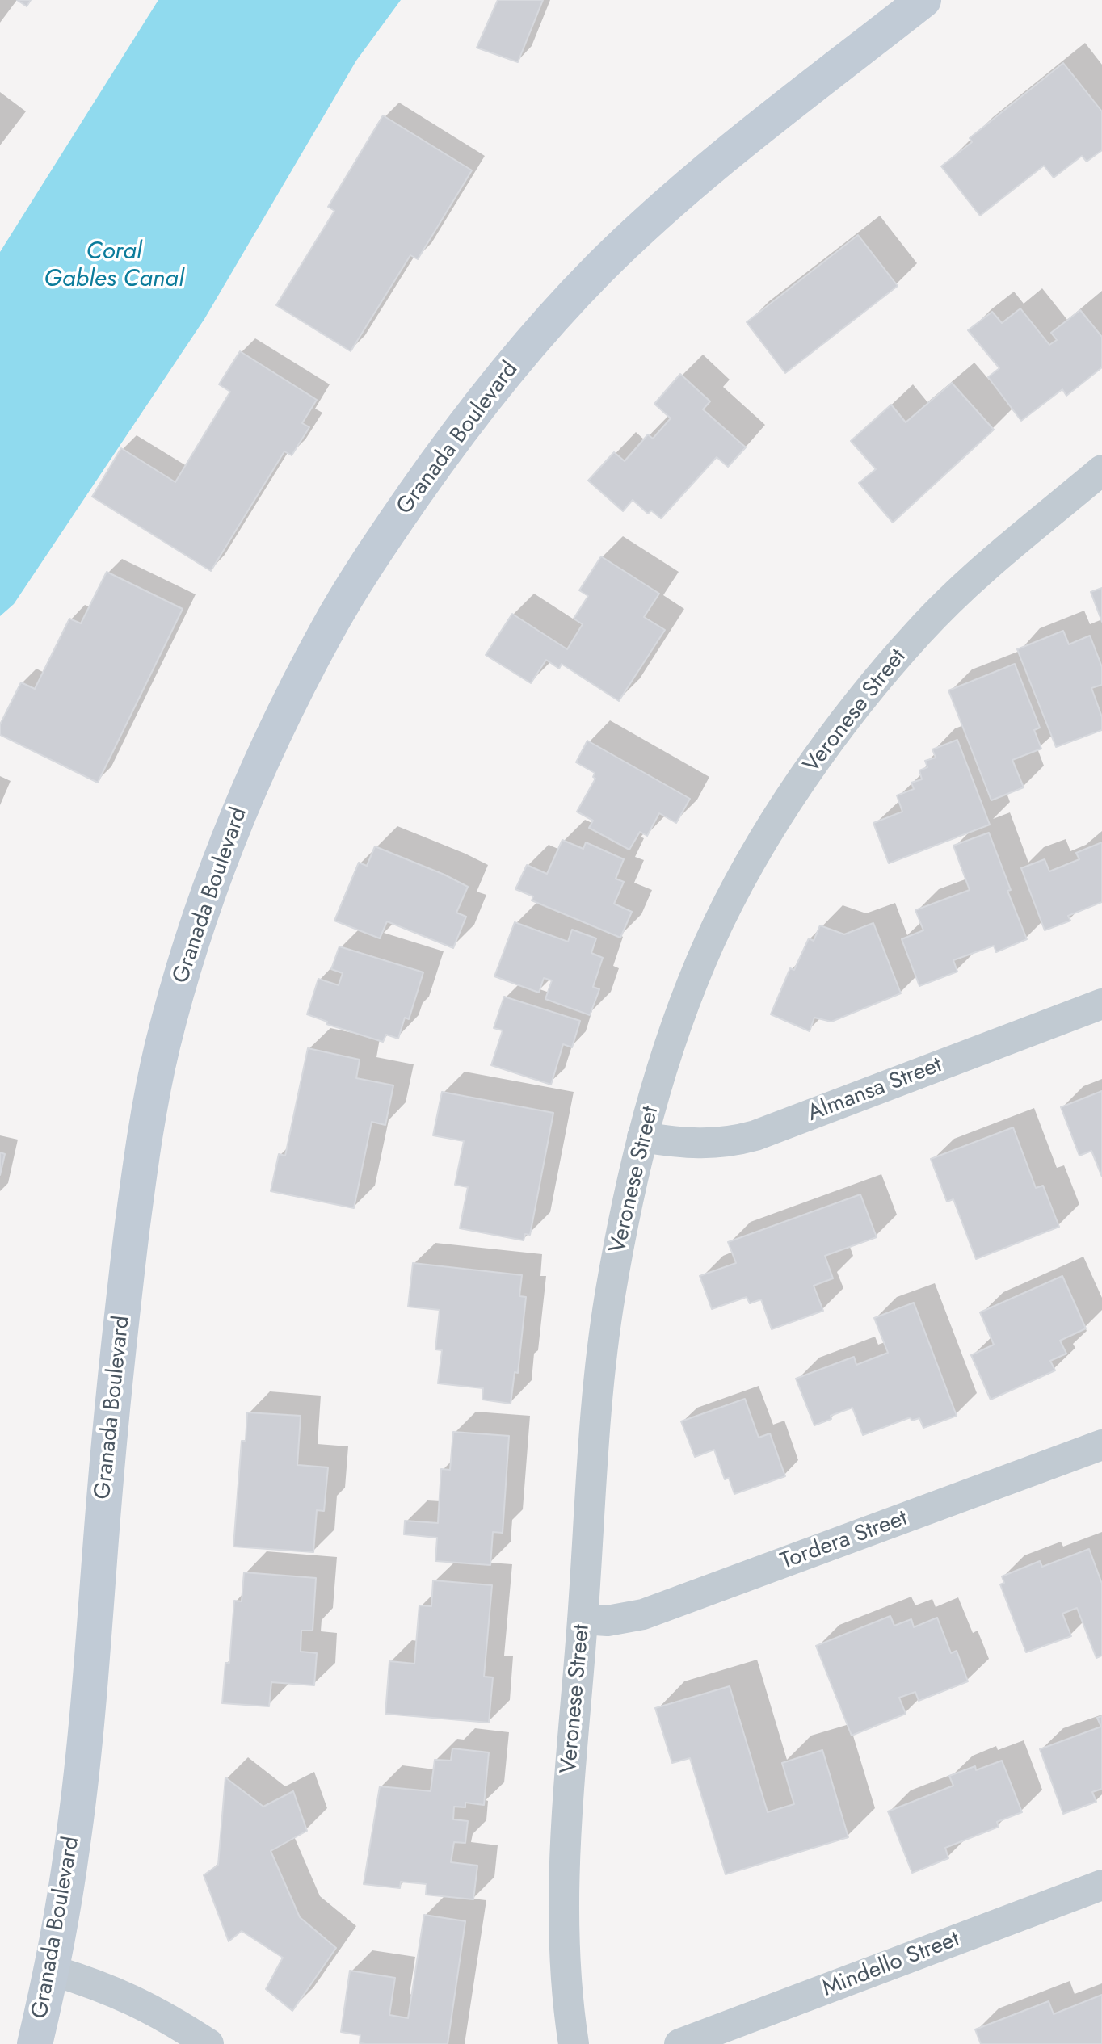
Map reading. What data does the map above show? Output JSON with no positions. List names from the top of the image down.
{
  "streets": {
    "street": [
      "Granada Boulevard",
      "Veronese Street",
      "Almansa Street",
      "Tordera Street",
      "Mindello Street"
    ]
  },
  "crossings": [
    ["Veronese Street", "Almansa Street"],
    ["Veronese Street", "Tordera Street"]
  ],
  "water": ["Coral Gables Canal"]
}
